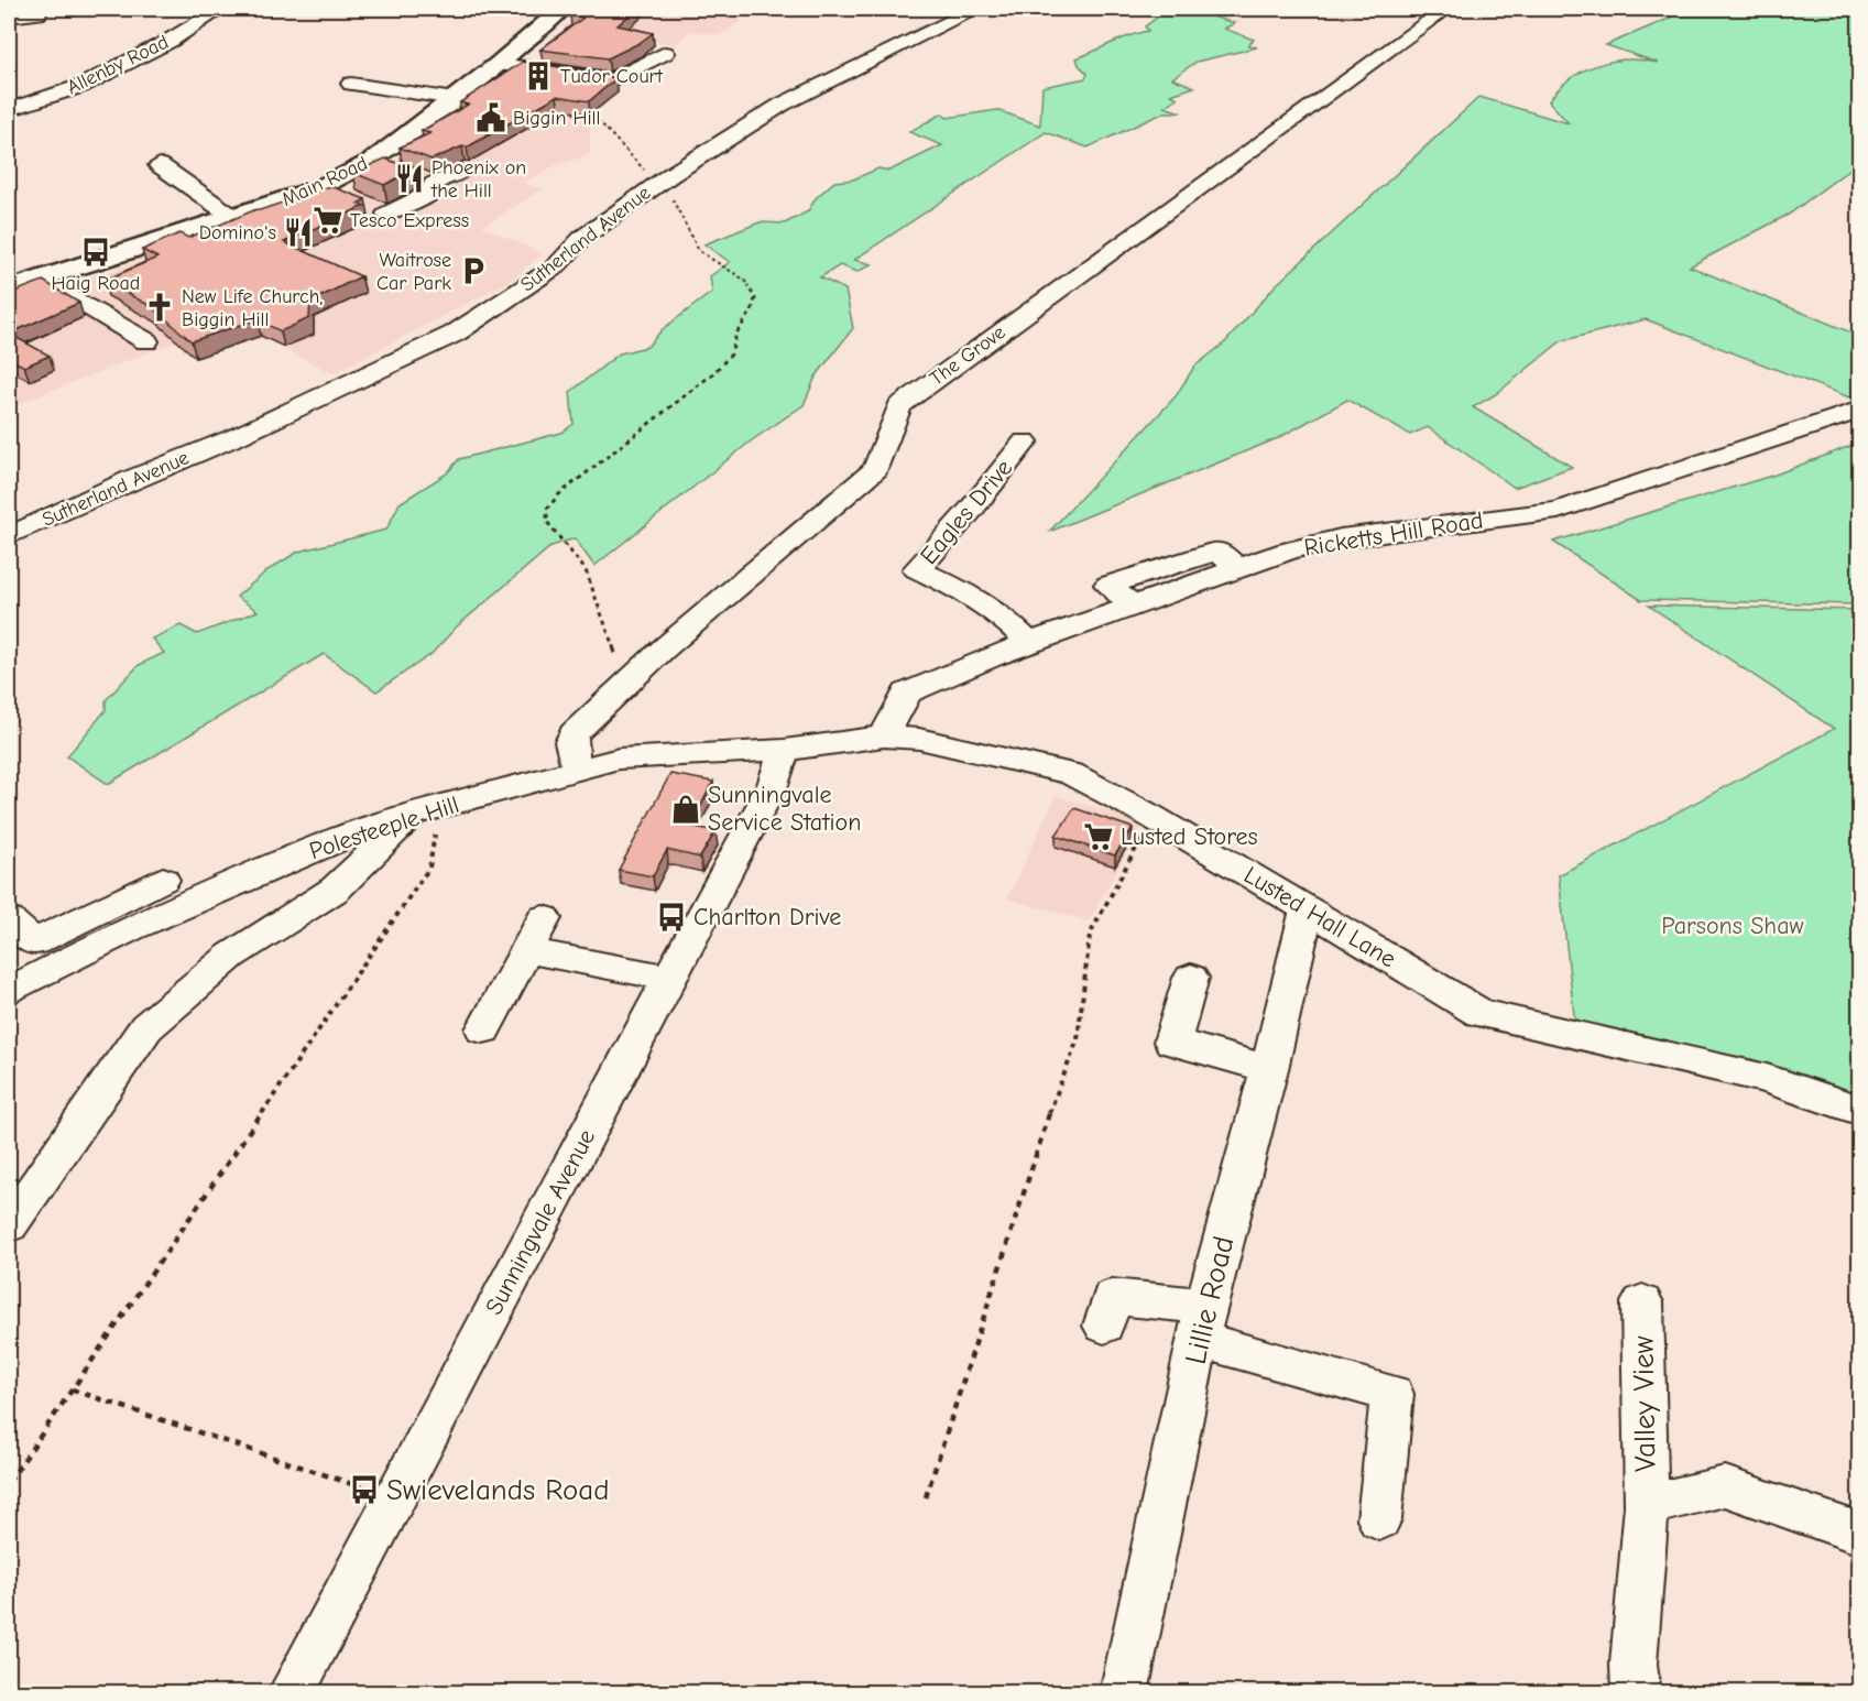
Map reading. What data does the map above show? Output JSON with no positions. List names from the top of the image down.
{
  "streets": {
    "main road": ["Main Road"],
    "street": [
      "Allenby Road",
      "Sutherland Avenue",
      "The Grove",
      "Eagles Drive",
      "Ricketts Hill Road",
      "Polesteeple Hill",
      "Lusted Hall Lane",
      "Sunningvale Avenue",
      "Lillie Road",
      "Valley View"
    ]
  },
  "crossings": [
    ["The Grove", "Polesteeple Hill"],
    ["Eagles Drive", "Ricketts Hill Road"],
    ["Polesteeple Hill", "Lusted Hall Lane"],
    ["Polesteeple Hill", "Sunningvale Avenue"],
    ["Lusted Hall Lane", "Sunningvale Avenue"],
    ["Lusted Hall Lane", "Lillie Road"]
  ],
  "parks": ["Parsons Shaw"],
  "places": {
    "building": ["Tudor Court"],
    "public building": ["Biggin Hill"],
    "restaurant": ["Phoenix on the Hill", "Domino's"],
    "supermarket": ["Tesco Express", "Lusted Stores"],
    "bus stop": ["Haig Road", "Charlton Drive", "Swievelands Road"],
    "parking": ["Waitrose Car Park"],
    "church": ["New Life Church, Biggin Hill"],
    "shop": ["Sunningvale Service Station"]
  }
}
